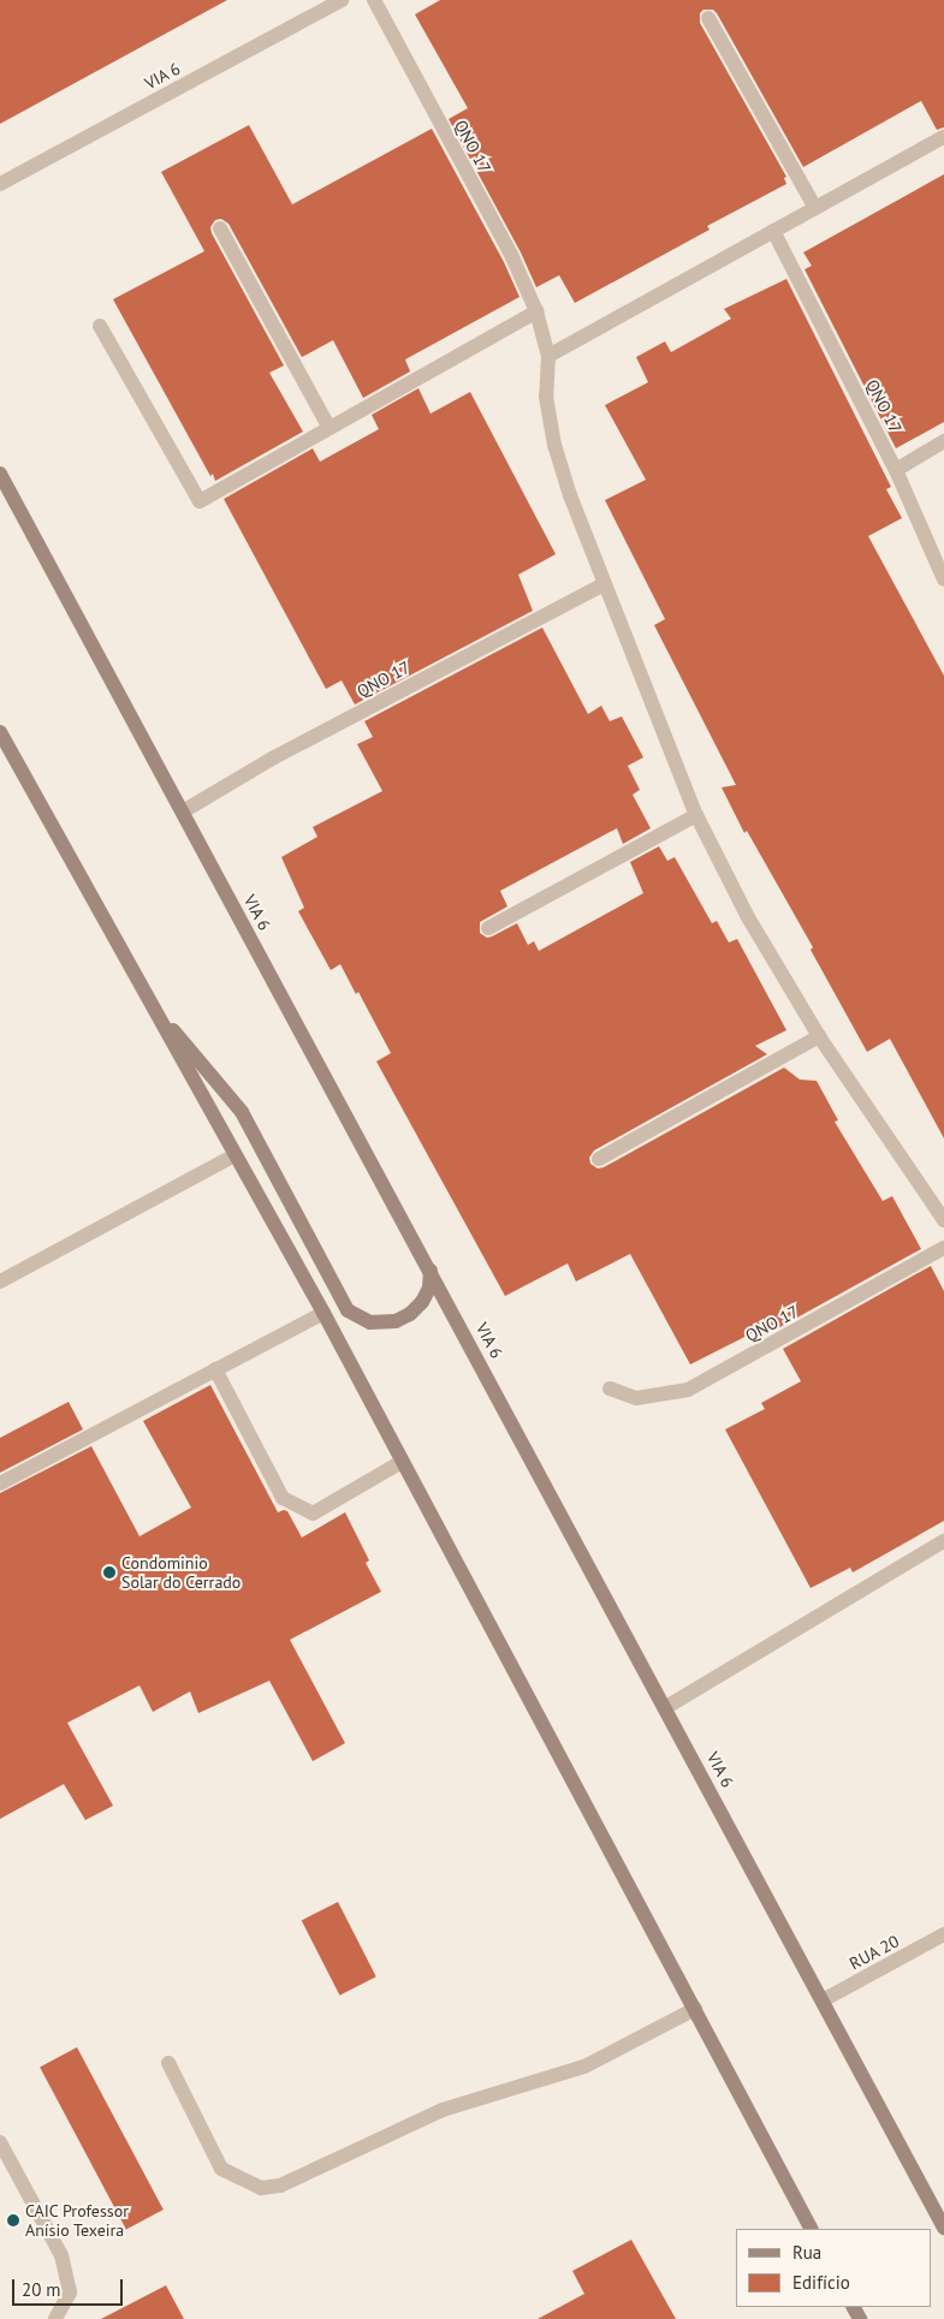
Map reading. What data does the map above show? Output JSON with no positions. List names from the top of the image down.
{
  "streets": {
    "main road": ["VIA 6"],
    "street": ["QNO 17", "RUA 20"]
  },
  "crossings": [
    ["VIA 6", "QNO 17"],
    ["VIA 6", "RUA 20"]
  ],
  "places": ["Condominio Solar do Cerrado", "CAIC Professor Anísio Texeira"],
  "legend": ["Rua", "Edifício"],
  "scale_bar": "20 m"
}
